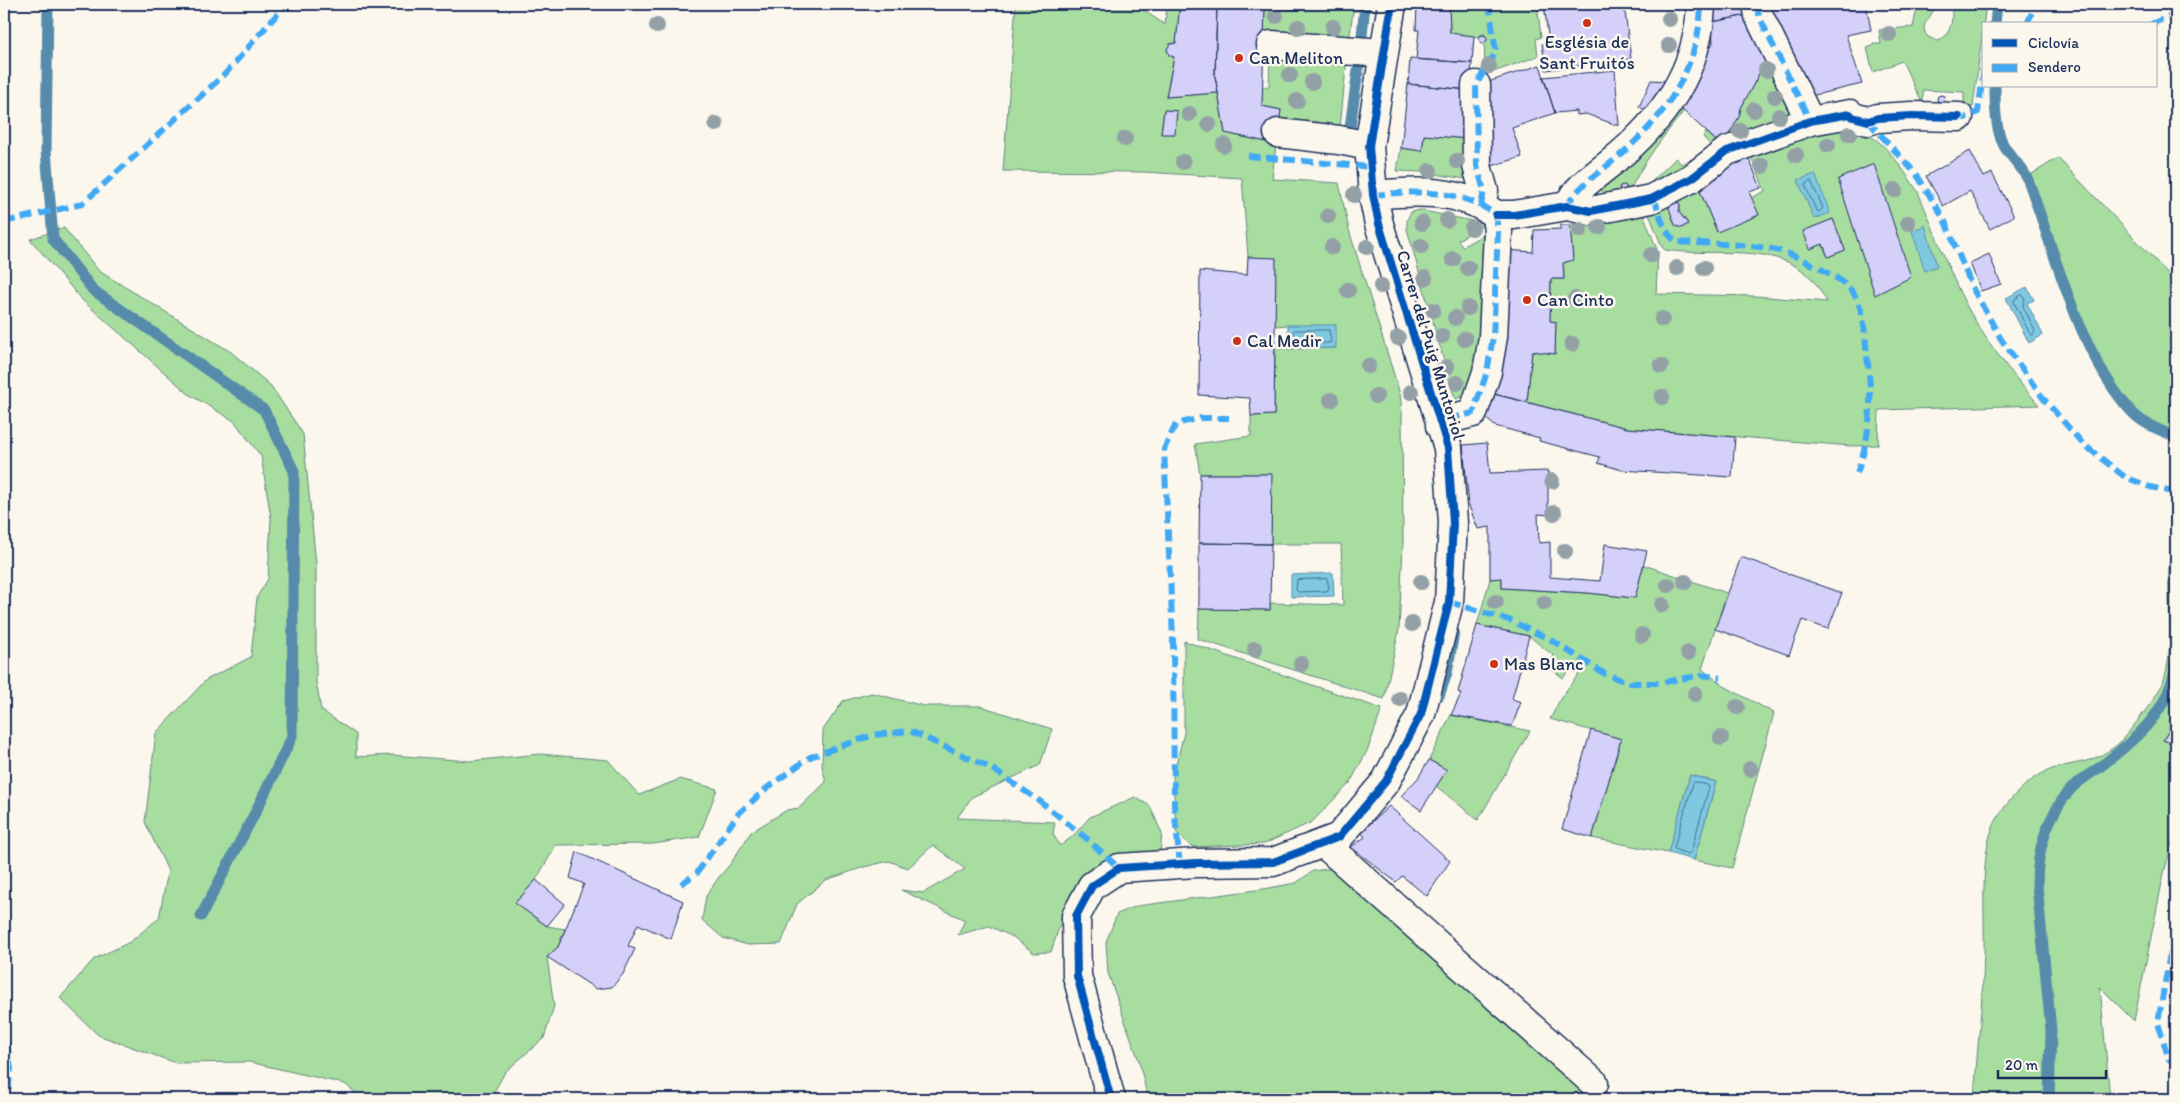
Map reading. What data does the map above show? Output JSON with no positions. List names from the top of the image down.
{
  "streets": {
    "street": ["Carrer del Puig Muntoriol"]
  },
  "places": [
    "Església de Sant Fruitós",
    "Can Meliton",
    "Can Cinto",
    "Cal Medir",
    "Mas Blanc"
  ],
  "legend": ["Ciclovía", "Sendero"],
  "scale_bar": "20 m"
}
